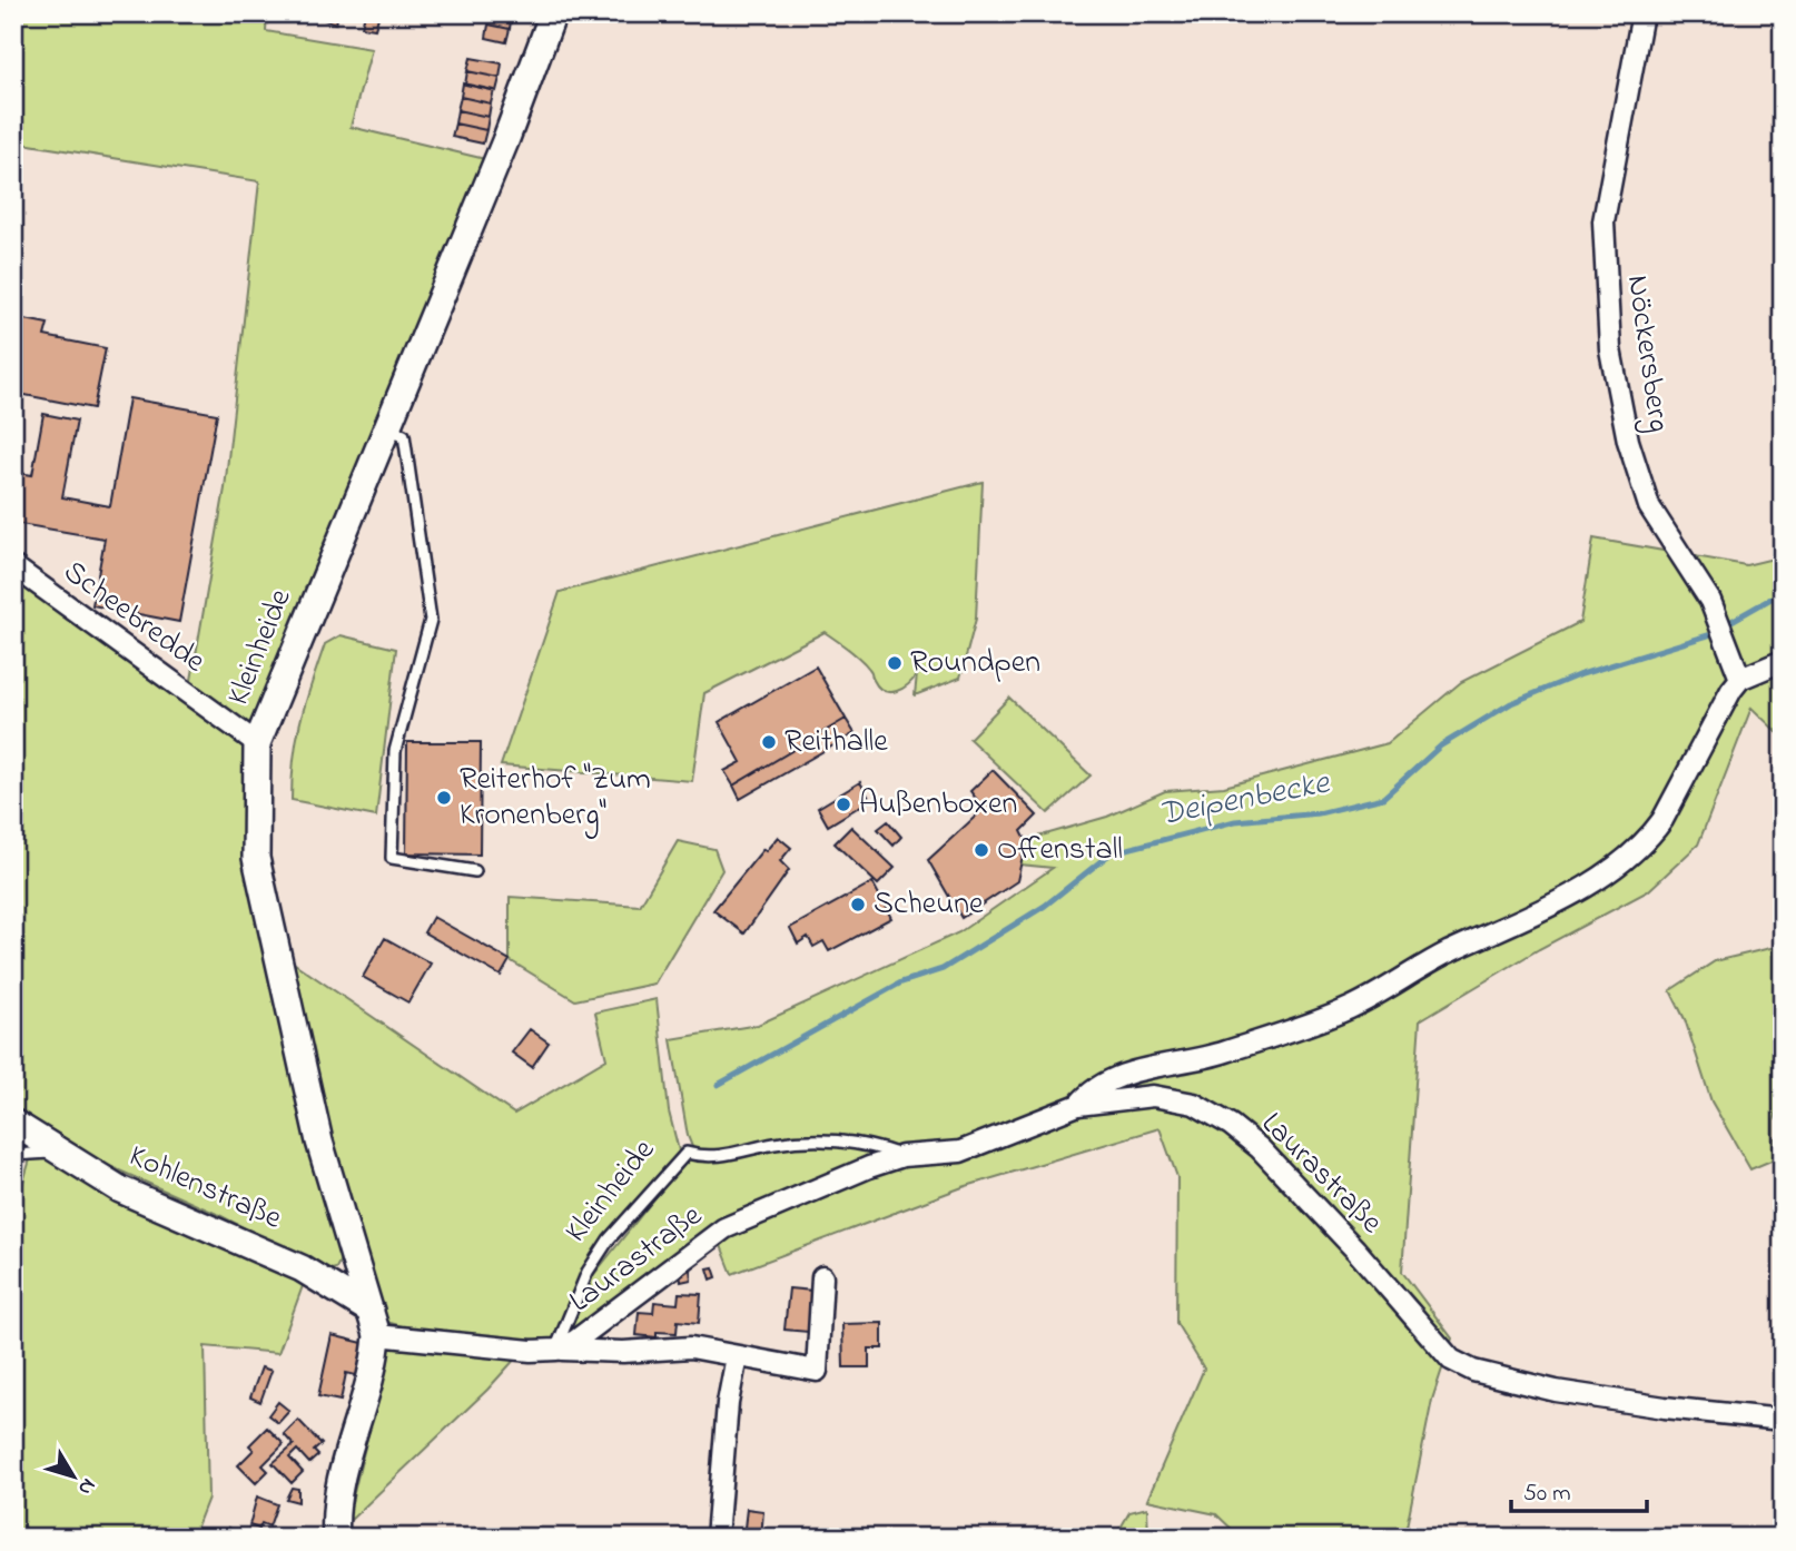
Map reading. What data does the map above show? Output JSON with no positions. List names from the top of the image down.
{
  "streets": {
    "street": [
      "Nöckersberg",
      "Scheebredde",
      "Kleinheide",
      "Laurastraße",
      "Kohlenstraße"
    ]
  },
  "crossings": [
    ["Scheebredde", "Kleinheide"],
    ["Kleinheide", "Laurastraße"],
    ["Kleinheide", "Kohlenstraße"],
    ["Laurastraße", "Kohlenstraße"]
  ],
  "water": ["Deipenbecke"],
  "places": [
    "Roundpen",
    "Reithalle",
    "Reiterhof \"Zum Kronenberg\"",
    "Außenboxen",
    "Offenstall",
    "Scheune"
  ],
  "scale_bar": "50 m",
  "north": "bottom right"
}
